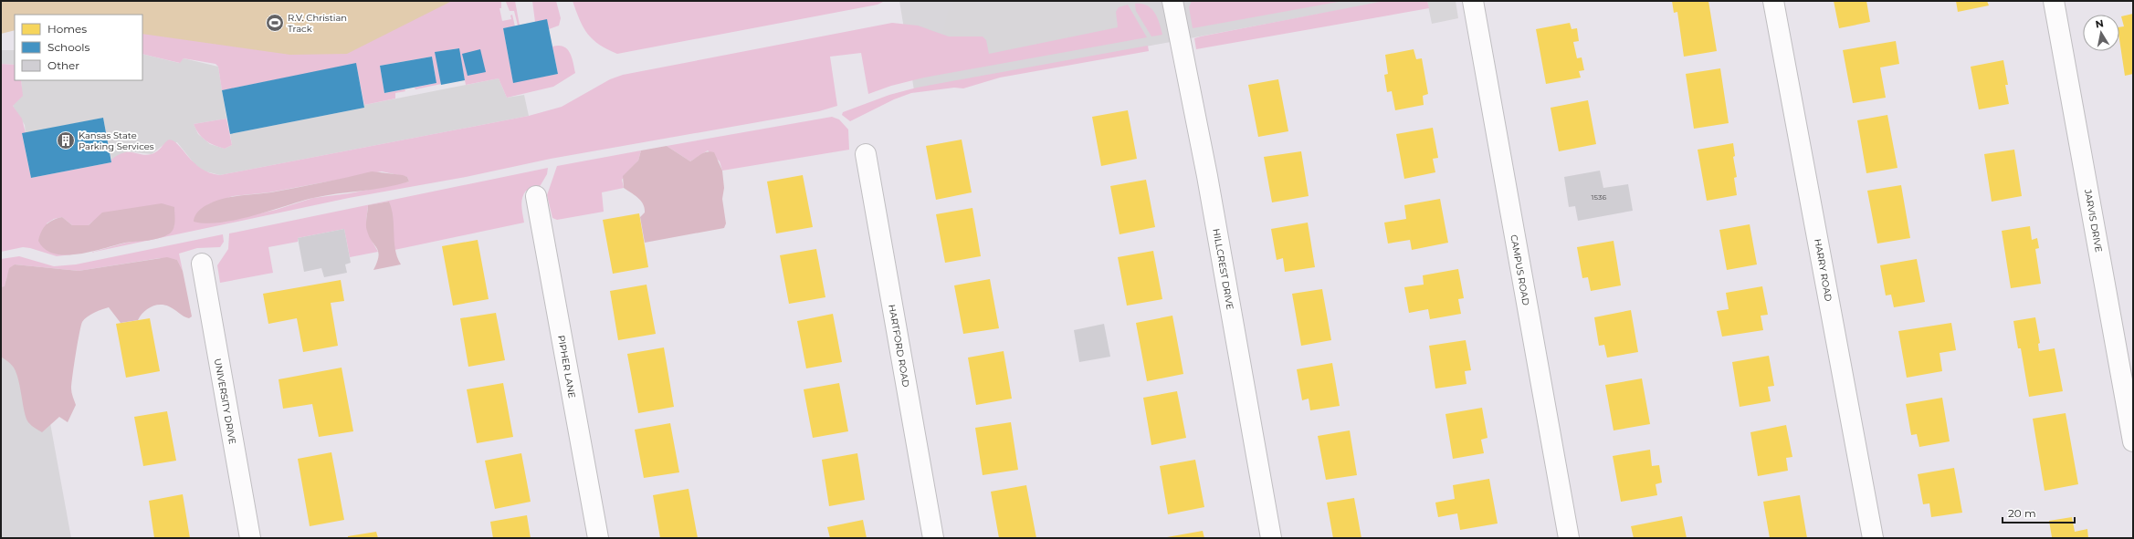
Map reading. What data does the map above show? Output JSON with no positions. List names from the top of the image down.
{
  "streets": {
    "street": [
      "JARVIS DRIVE",
      "HILLCREST DRIVE",
      "CAMPUS ROAD",
      "HARRY ROAD",
      "HARTFORD ROAD",
      "PIPHER LANE",
      "UNIVERSITY DRIVE"
    ]
  },
  "places": {
    "sports": ["R.V. Christian Track"],
    "building": ["Kansas State Parking Services"]
  },
  "house_numbers": ["1536"],
  "legend": ["Homes", "Schools", "Other"],
  "scale_bar": "20 m",
  "north": "top"
}
